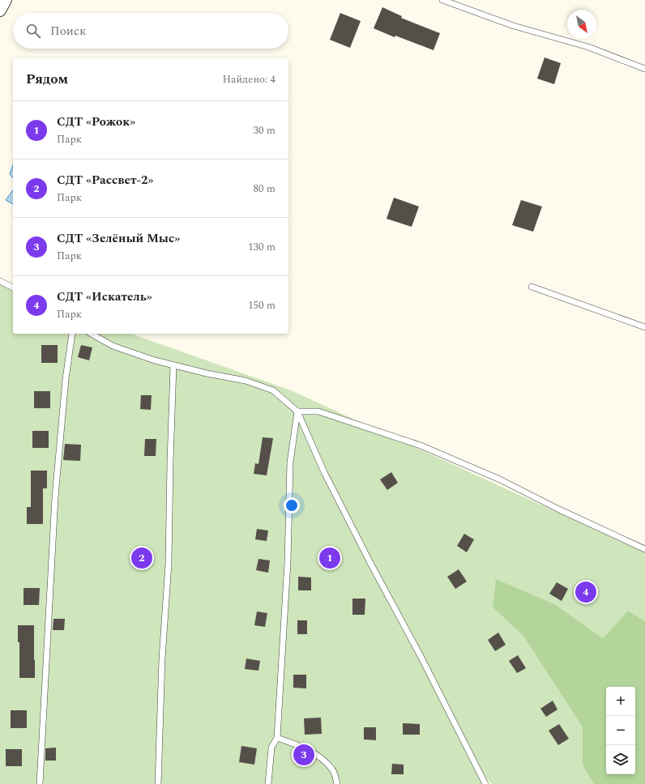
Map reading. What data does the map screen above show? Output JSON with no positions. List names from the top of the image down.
{
  "north": "bottom right",
  "page": {
    "search": "Поиск",
    "heading": ["Рядом", "Найдено: 4"],
    "list": [
      {
        "mark": "1",
        "name": "СДТ «Рожок»",
        "note": "Парк",
        "value": "30 m"
      },
      {
        "mark": "2",
        "name": "СДТ «Рассвет-2»",
        "note": "Парк",
        "value": "80 m"
      },
      {
        "mark": "3",
        "name": "СДТ «Зелёный Мыс»",
        "note": "Парк",
        "value": "130 m"
      },
      {
        "mark": "4",
        "name": "СДТ «Искатель»",
        "note": "Парк",
        "value": "150 m"
      }
    ],
    "pins": [
      "1",
      "2",
      "4",
      "3"
    ],
    "map_buttons": ["+", "−"]
  }
}
